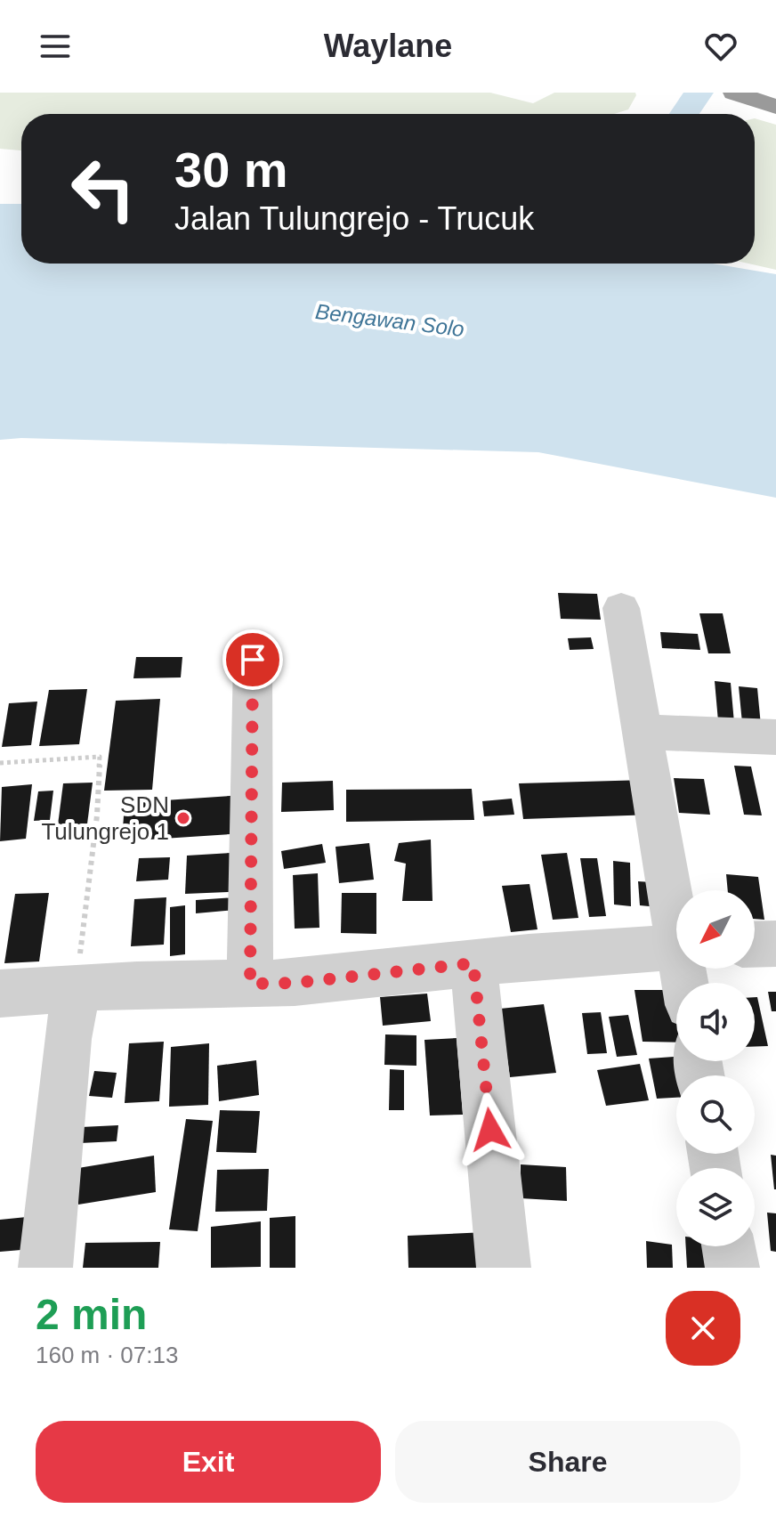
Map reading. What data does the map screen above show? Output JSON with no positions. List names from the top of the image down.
{
  "water": ["Bengawan Solo"],
  "places": ["SDN Tulungrejo 1"],
  "north": "bottom left",
  "page": {
    "header": "Waylane",
    "turn": ["30 m", "Jalan Tulungrejo - Trucuk"],
    "heading": ["2 min", "160 m · 07:13"],
    "buttons": ["Exit", "Share"]
  }
}
